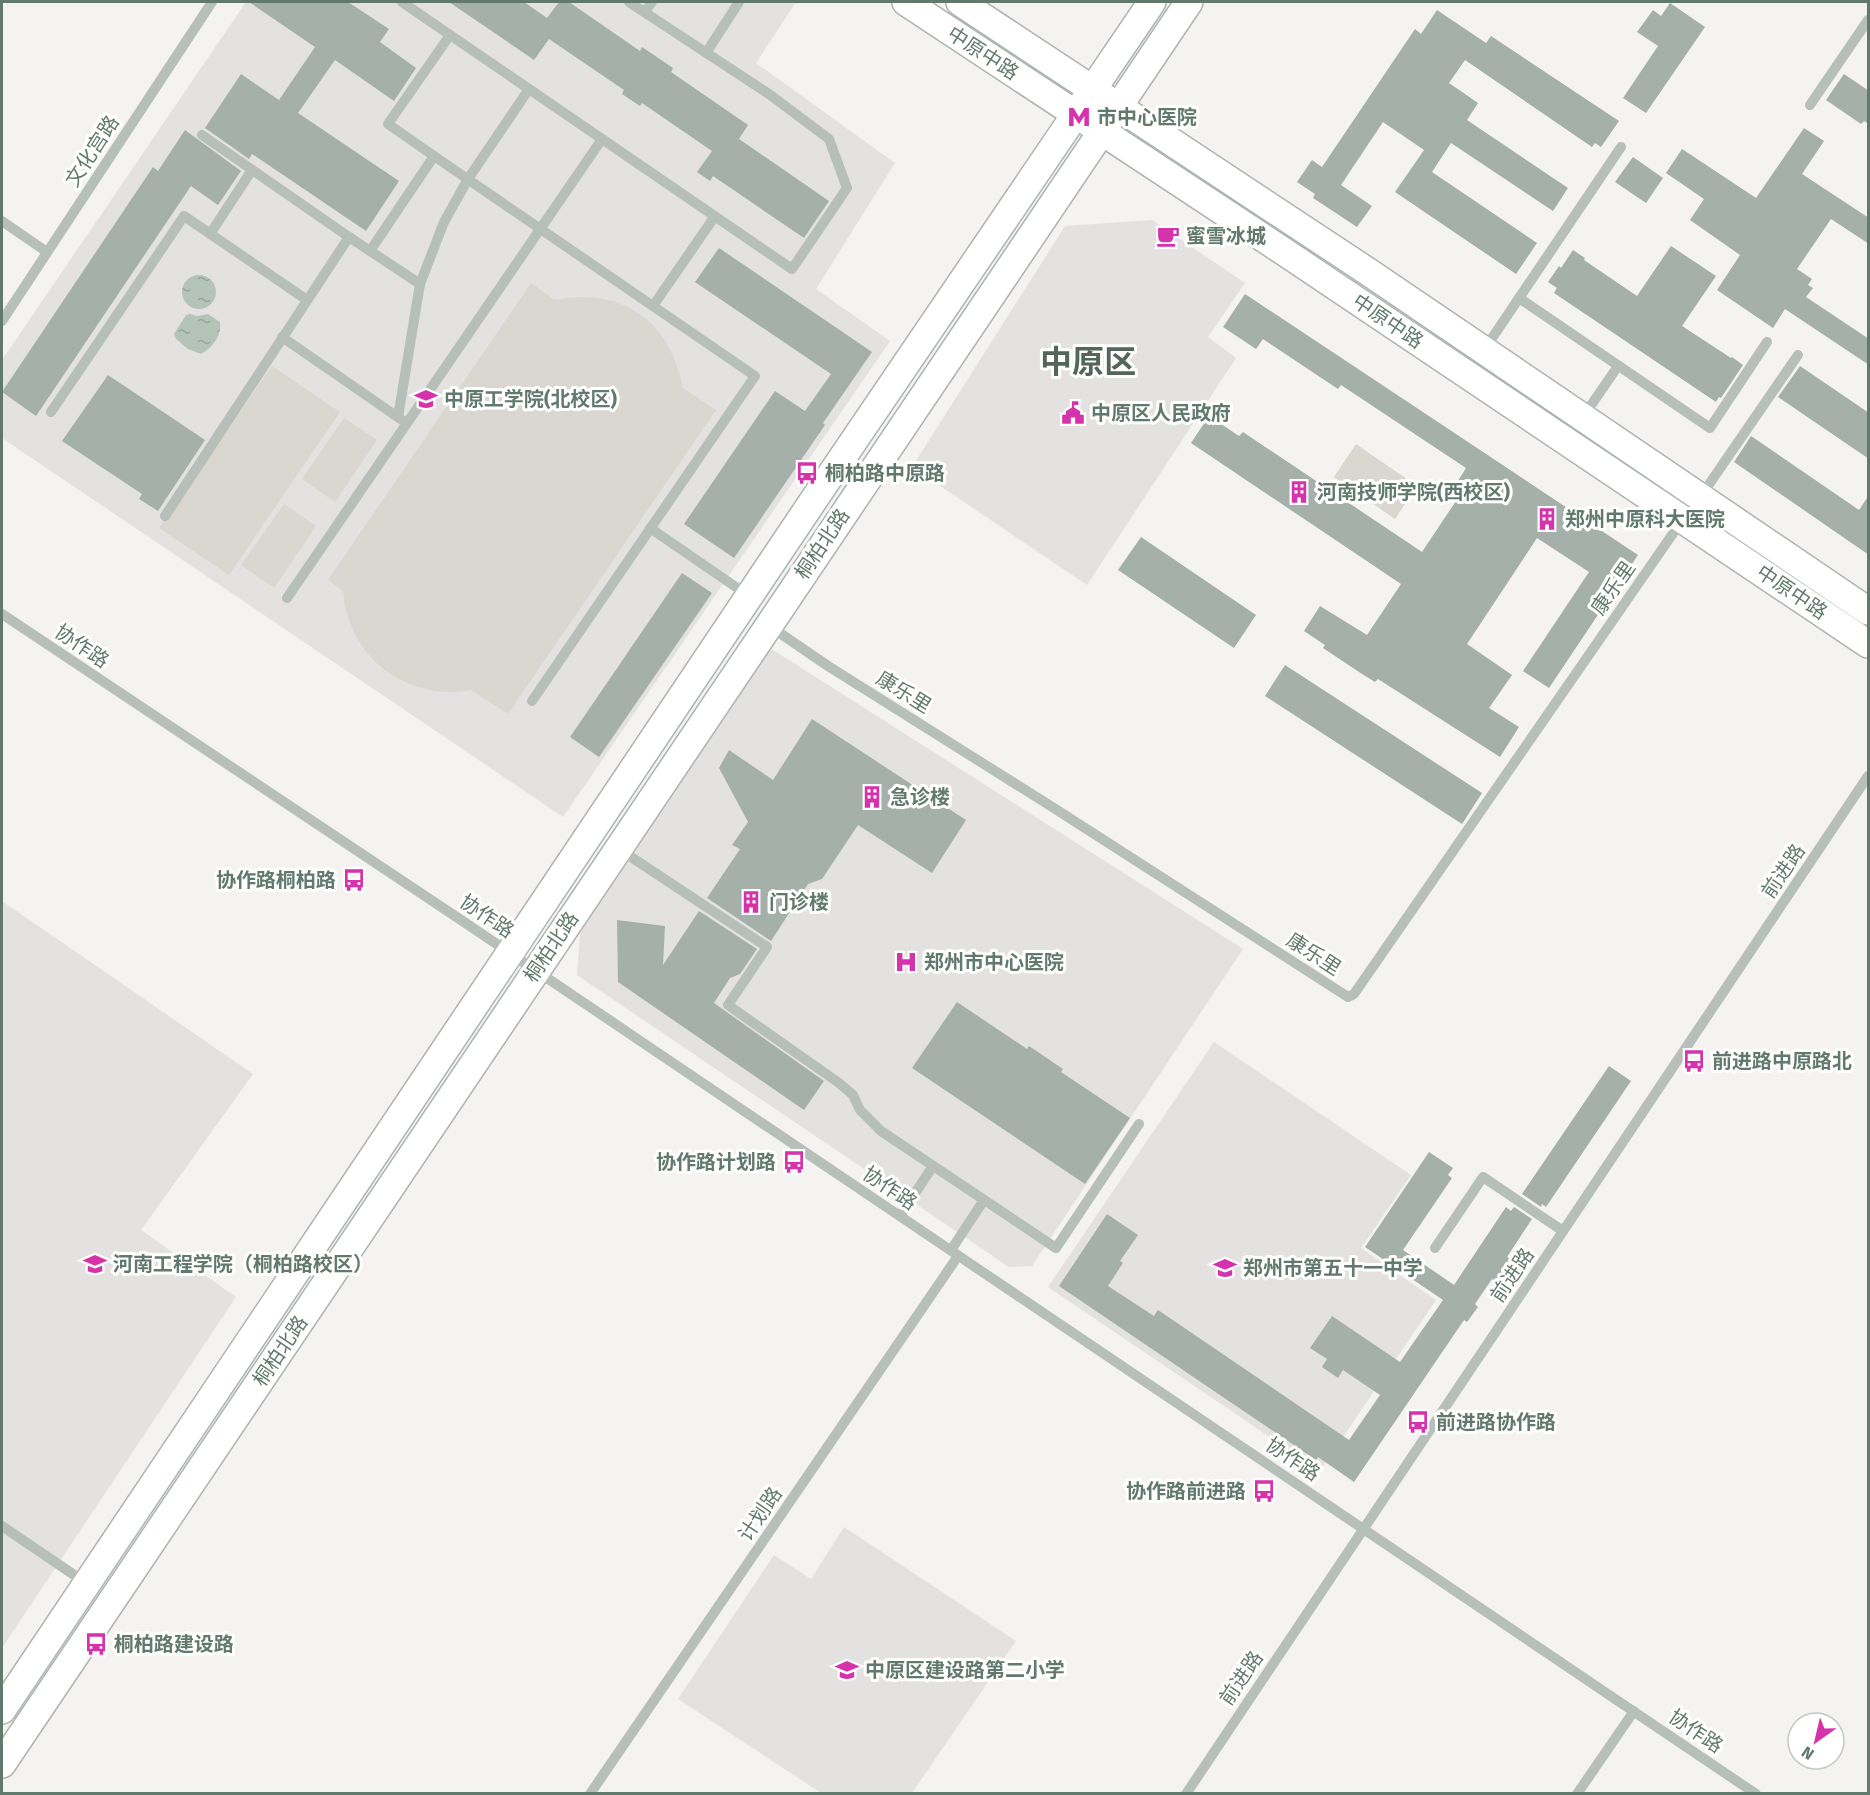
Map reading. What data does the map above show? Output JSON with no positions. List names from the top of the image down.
{
  "streets": {
    "main road": ["中原中路", "桐柏北路"],
    "street": [
      "文化宫路",
      "康乐里",
      "协作路",
      "前进路",
      "计划路"
    ]
  },
  "crossings": [
    ["中原中路", "桐柏北路"],
    ["中原中路", "康乐里"],
    ["桐柏北路", "康乐里"],
    ["桐柏北路", "协作路"],
    ["协作路", "前进路"],
    ["协作路", "计划路"]
  ],
  "districts": ["中原区"],
  "places": {
    "metro station": ["市中心医院"],
    "cafe": ["蜜雪冰城"],
    "school or university": [
      "中原工学院(北校区)",
      "河南工程学院（桐柏路校区）",
      "郑州市第五十一中学",
      "中原区建设路第二小学"
    ],
    "public building": ["中原区人民政府"],
    "bus stop": [
      "桐柏路中原路",
      "协作路桐柏路",
      "前进路中原路北",
      "协作路计划路",
      "前进路协作路",
      "协作路前进路",
      "桐柏路建设路"
    ],
    "building": [
      "河南技师学院(西校区)",
      "郑州中原科大医院",
      "急诊楼",
      "门诊楼"
    ],
    "hospital": ["郑州市中心医院"]
  },
  "north": "bottom left"
}
